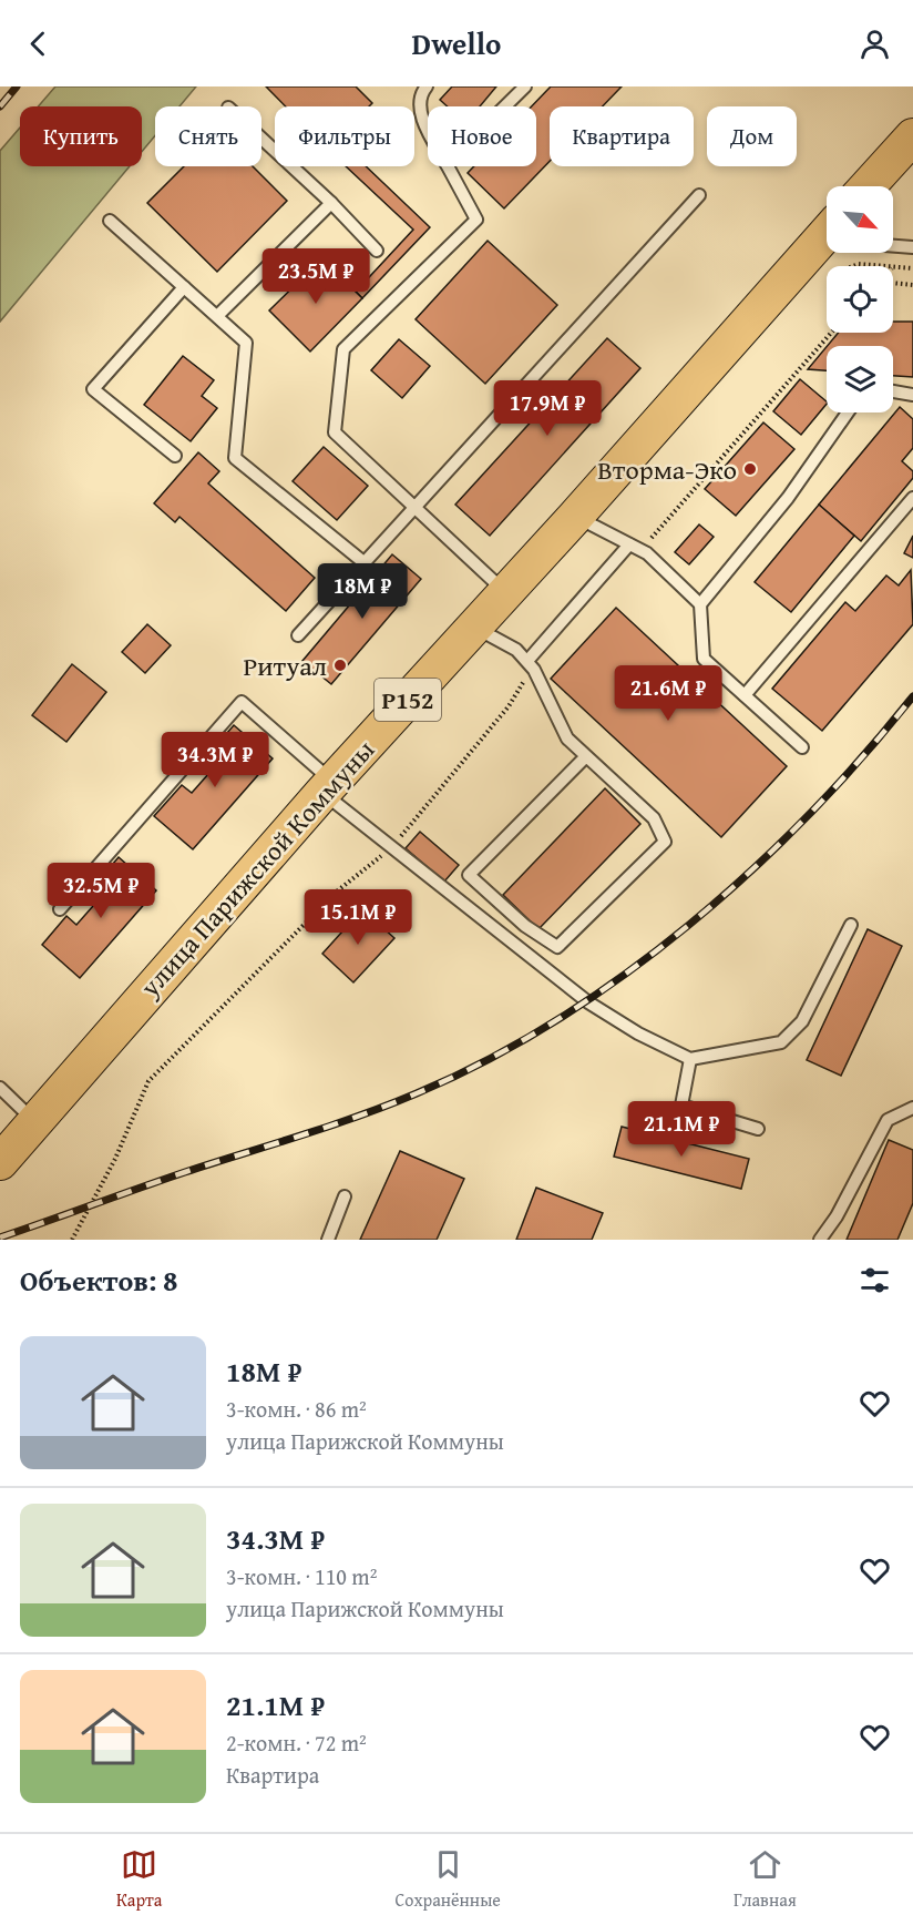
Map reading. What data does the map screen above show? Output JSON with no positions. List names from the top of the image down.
{
  "streets": {
    "main road": ["Р152", "улица Парижской Коммуны"]
  },
  "places": ["Вторма-Эко", "Ритуал"],
  "north": "bottom right",
  "page": {
    "header": "Dwello",
    "chip": [
      "Купить",
      "Снять",
      "Фильтры",
      "Новое",
      "Квартира",
      "Дом"
    ],
    "price": [
      "23.5M ₽",
      "17.9M ₽",
      "18M ₽",
      "21.6M ₽",
      "34.3M ₽",
      "32.5M ₽",
      "15.1M ₽",
      "21.1M ₽"
    ],
    "heading": "Объектов: 8",
    "list": [
      {
        "name": "18M ₽",
        "note": "3-комн. · 86 m² · улица Парижской Коммуны"
      },
      {
        "name": "34.3M ₽",
        "note": "3-комн. · 110 m² · улица Парижской Коммуны"
      },
      {
        "name": "21.1M ₽",
        "note": "2-комн. · 72 m² · Квартира"
      }
    ],
    "tabs": ["Карта", "Сохранённые", "Главная"]
  }
}
